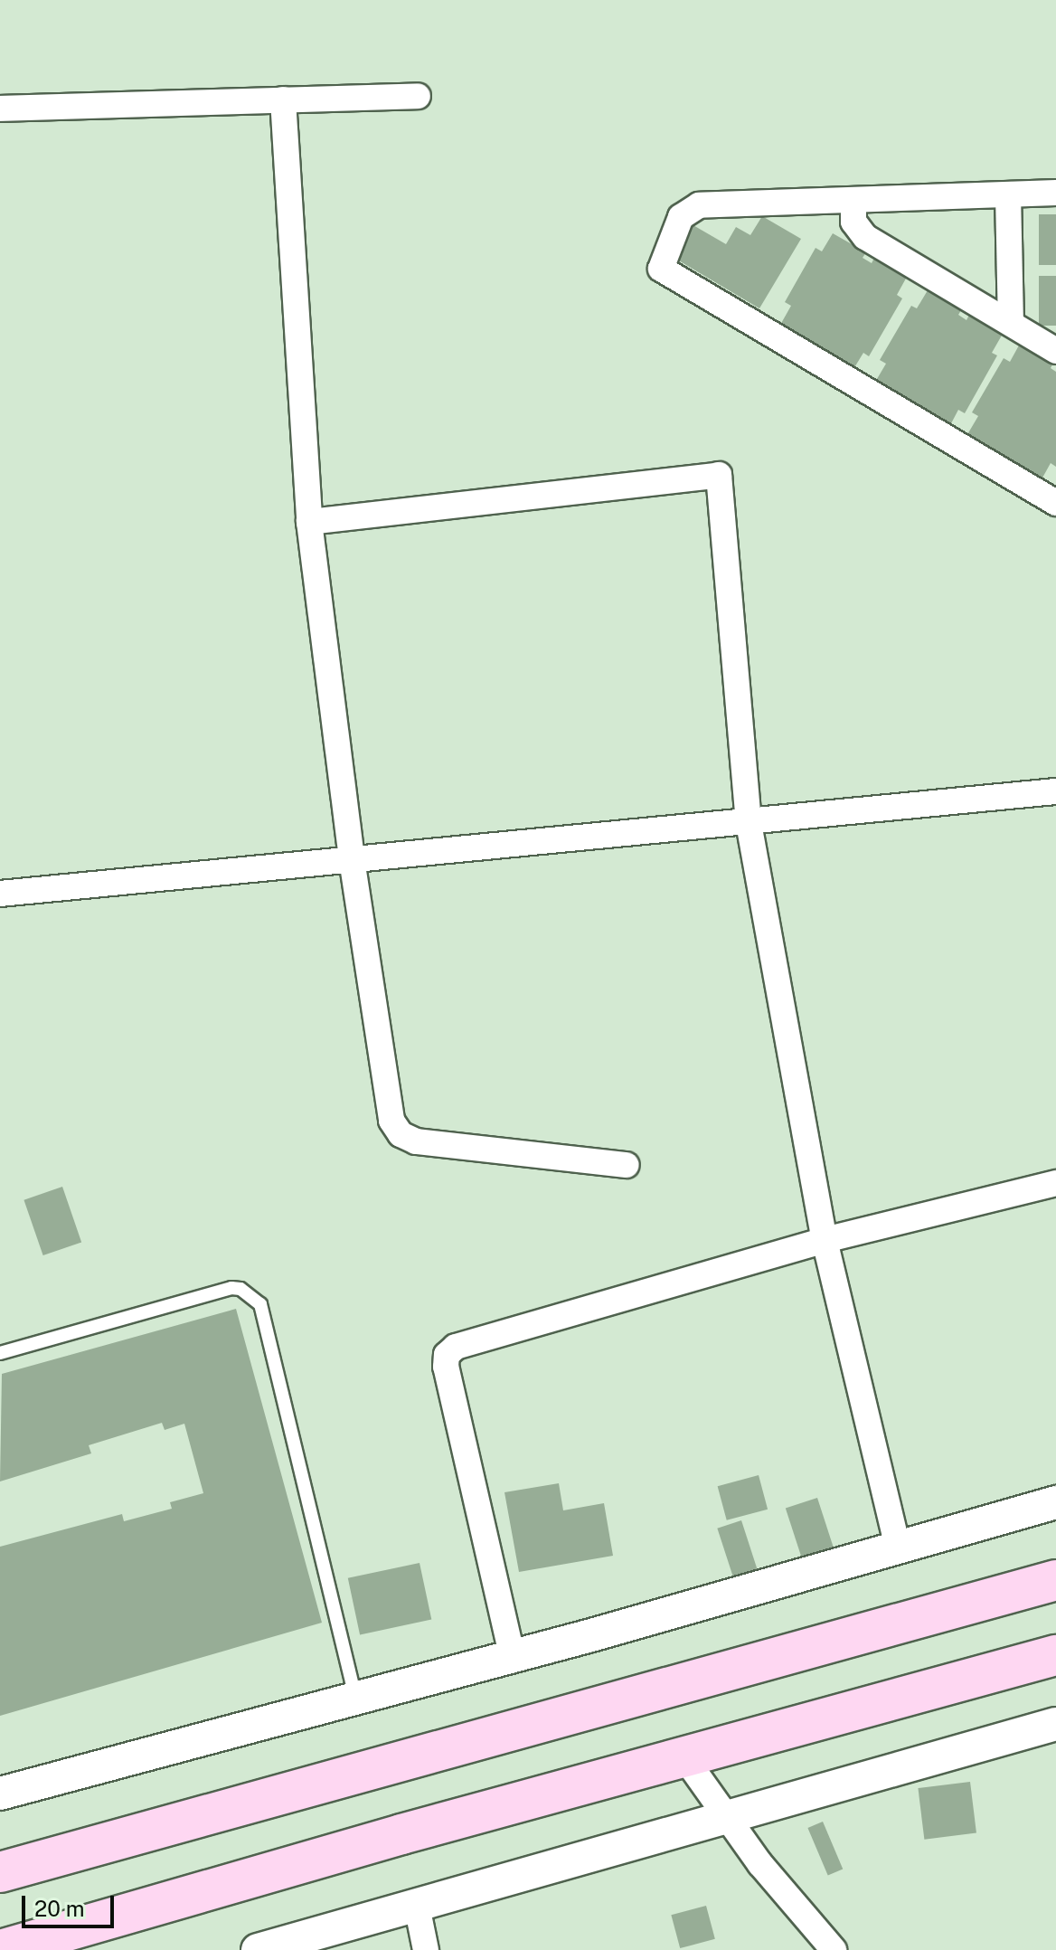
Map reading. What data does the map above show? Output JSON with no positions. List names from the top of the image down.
{
  "scale_bar": "20 m"
}
